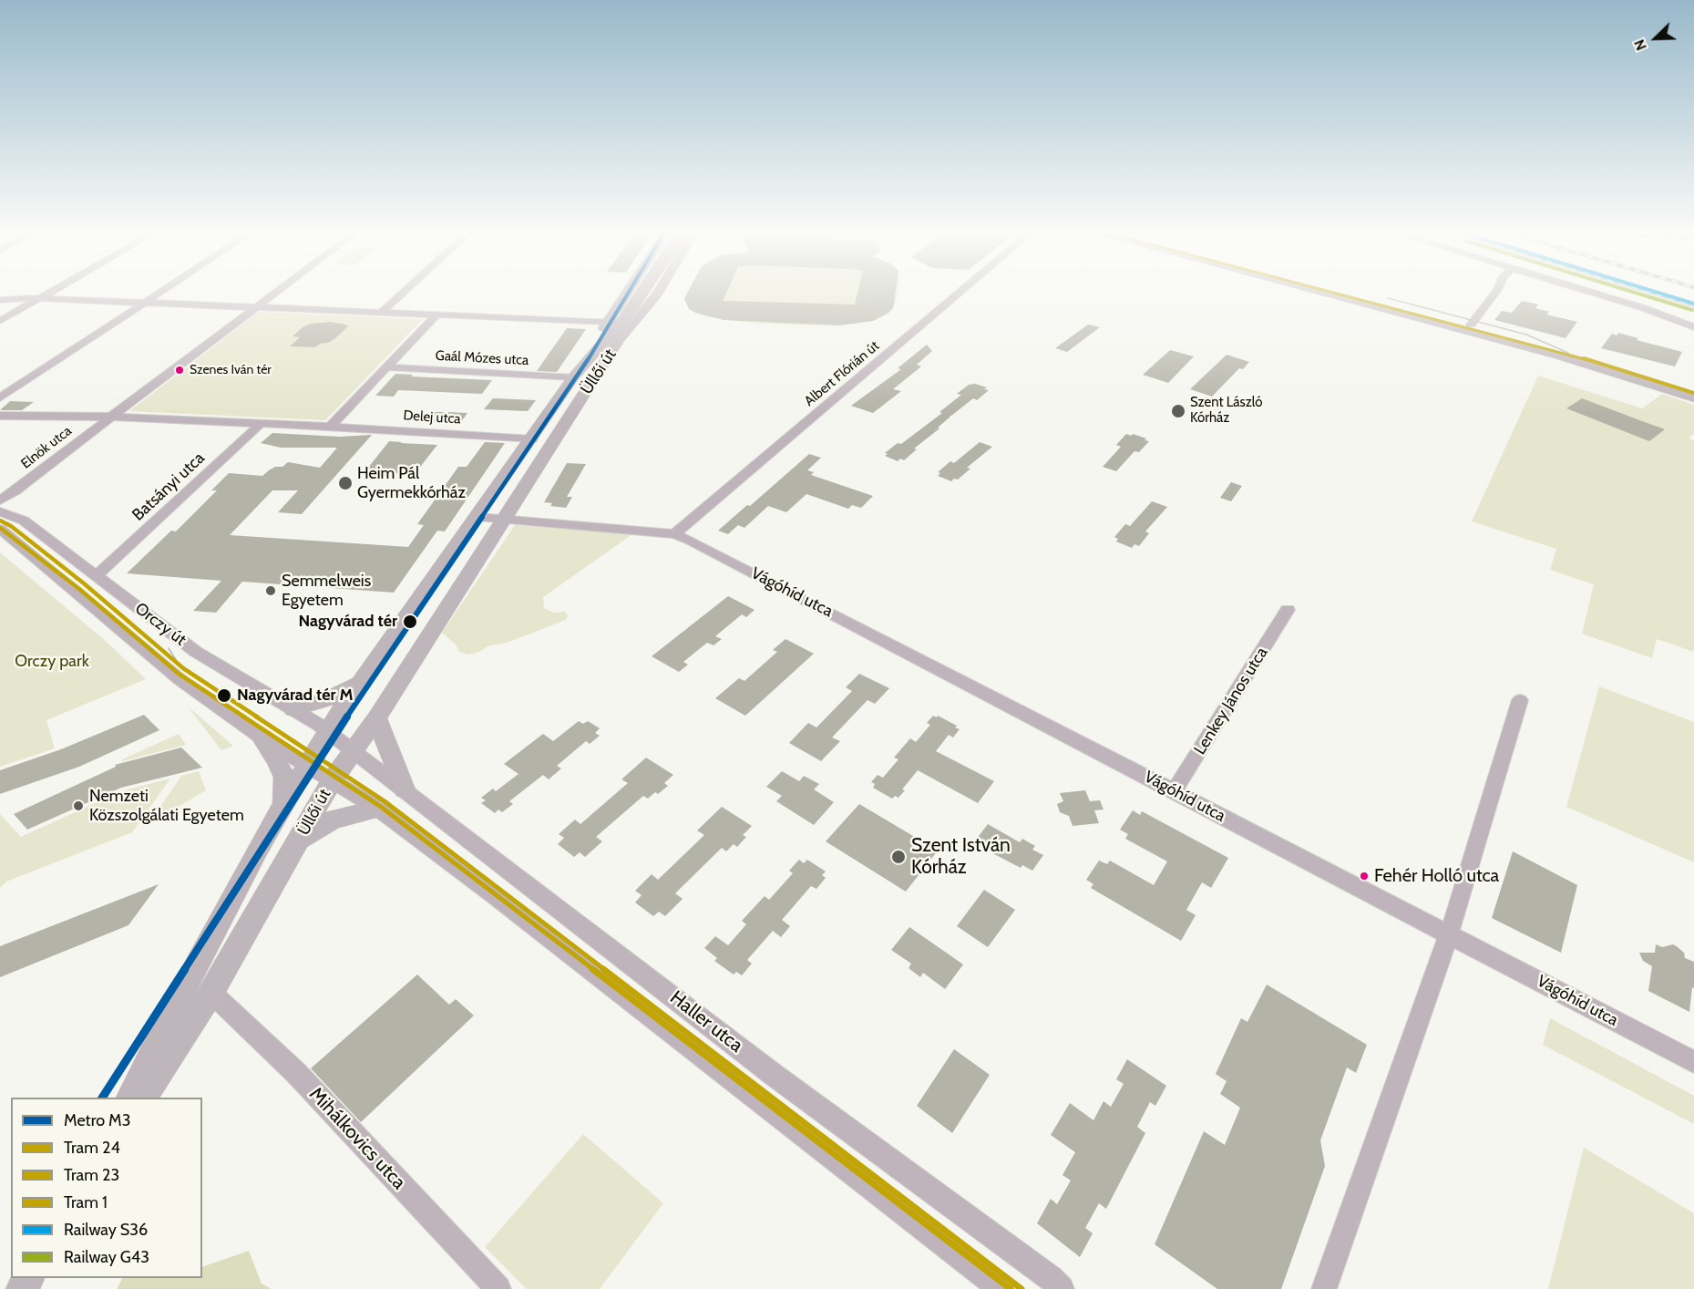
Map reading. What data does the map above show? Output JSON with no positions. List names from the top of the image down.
{
  "streets": {
    "main road": ["Üllői út"],
    "street": [
      "Gaál Mózes utca",
      "Albert Flórián út",
      "Delej utca",
      "Elnök utca",
      "Batsányi utca",
      "Vágóhíd utca",
      "Orczy út",
      "Lenkey János utca",
      "Haller utca",
      "Mihálkovics utca"
    ]
  },
  "crossings": [
    ["Gaál Mózes utca", "Üllői út"],
    ["Üllői út", "Delej utca"],
    ["Üllői út", "Orczy út"],
    ["Üllői út", "Haller utca"],
    ["Üllői út", "Mihálkovics utca"],
    ["Albert Flórián út", "Vágóhíd utca"],
    ["Batsányi utca", "Orczy út"],
    ["Vágóhíd utca", "Lenkey János utca"],
    ["Orczy út", "Haller utca"]
  ],
  "parks": ["Orczy park"],
  "places": [
    "Szenes Iván tér",
    "Szent László Kórház",
    "Heim Pál Gyermekkórház",
    "Semmelweis Egyetem",
    "Nagyvárad tér",
    "Nagyvárad tér M",
    "Nemzeti Közszolgálati Egyetem",
    "Szent István Kórház",
    "Fehér Holló utca"
  ],
  "lines": [
    "metro line M3",
    "tram line 1",
    "rail line S36",
    "rail line G43",
    "tram line 24",
    "tram line 23"
  ],
  "legend": [
    "Metro M3",
    "Tram 24",
    "Tram 23",
    "Tram 1",
    "Railway S36",
    "Railway G43"
  ],
  "north": "bottom left"
}
